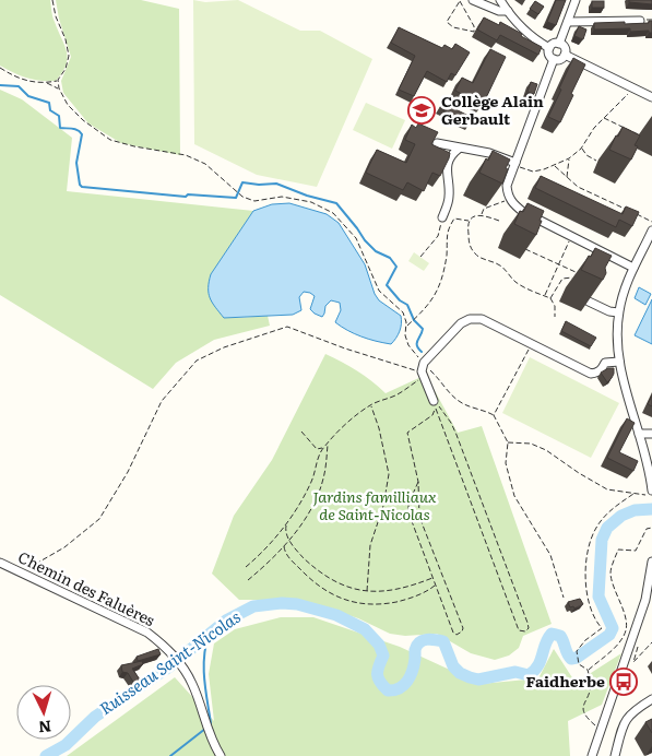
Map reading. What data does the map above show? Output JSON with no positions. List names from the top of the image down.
{
  "streets": {
    "street": ["Chemin des Faluères"]
  },
  "water": ["Ruisseau Saint-Nicolas"],
  "parks": ["Jardins familliaux de Saint-Nicolas"],
  "places": {
    "school or university": ["Collège Alain Gerbault"],
    "bus stop": ["Faidherbe"]
  },
  "north": "bottom"
}
